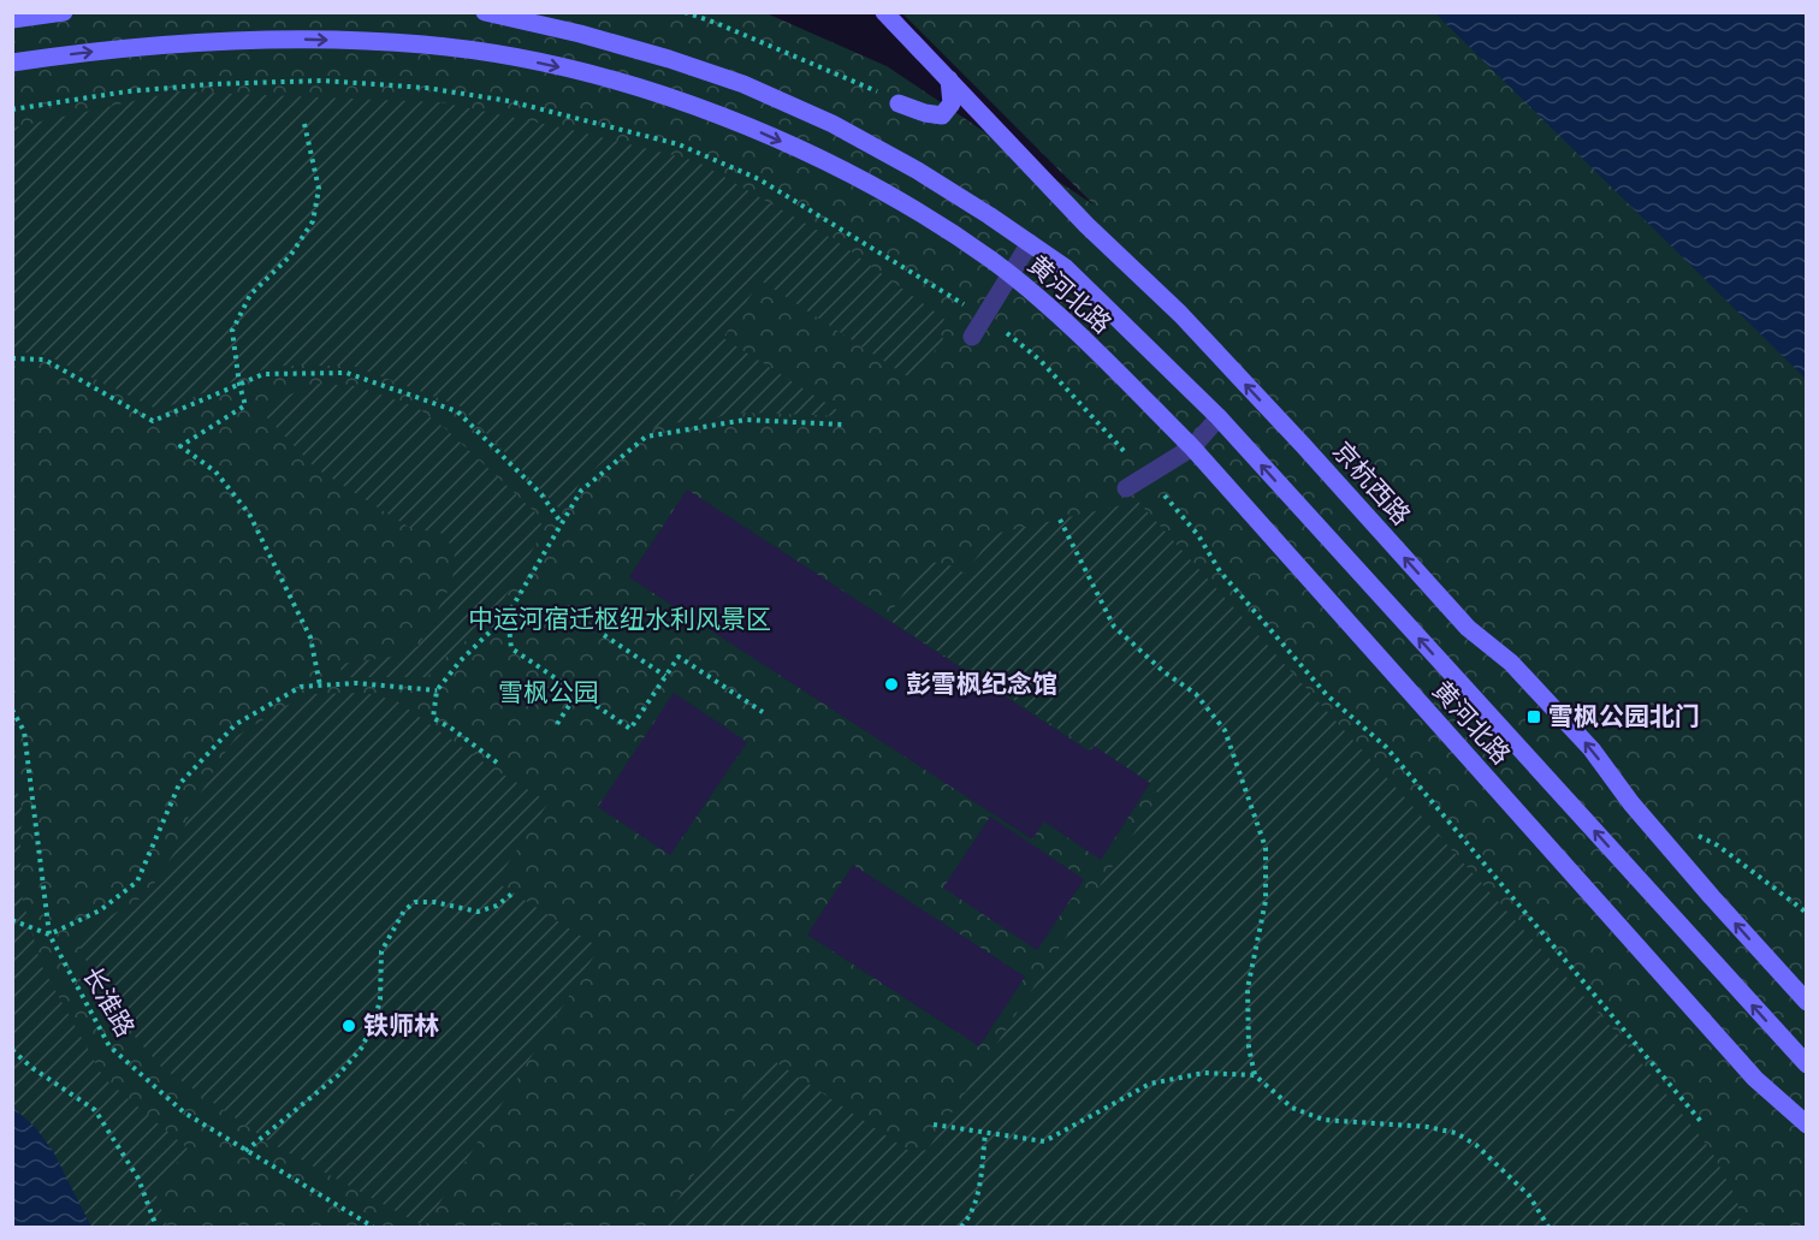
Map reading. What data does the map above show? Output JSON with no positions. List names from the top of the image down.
{
  "streets": {
    "main road": ["黄河北路", "京杭西路"],
    "path": ["长淮路"]
  },
  "one_way": ["京杭西路"],
  "parks": ["中运河宿迁枢纽水利风景区", "雪枫公园"],
  "places": {
    "other": ["彭雪枫纪念馆", "铁师林"],
    "transit": ["雪枫公园北门"]
  }
}
